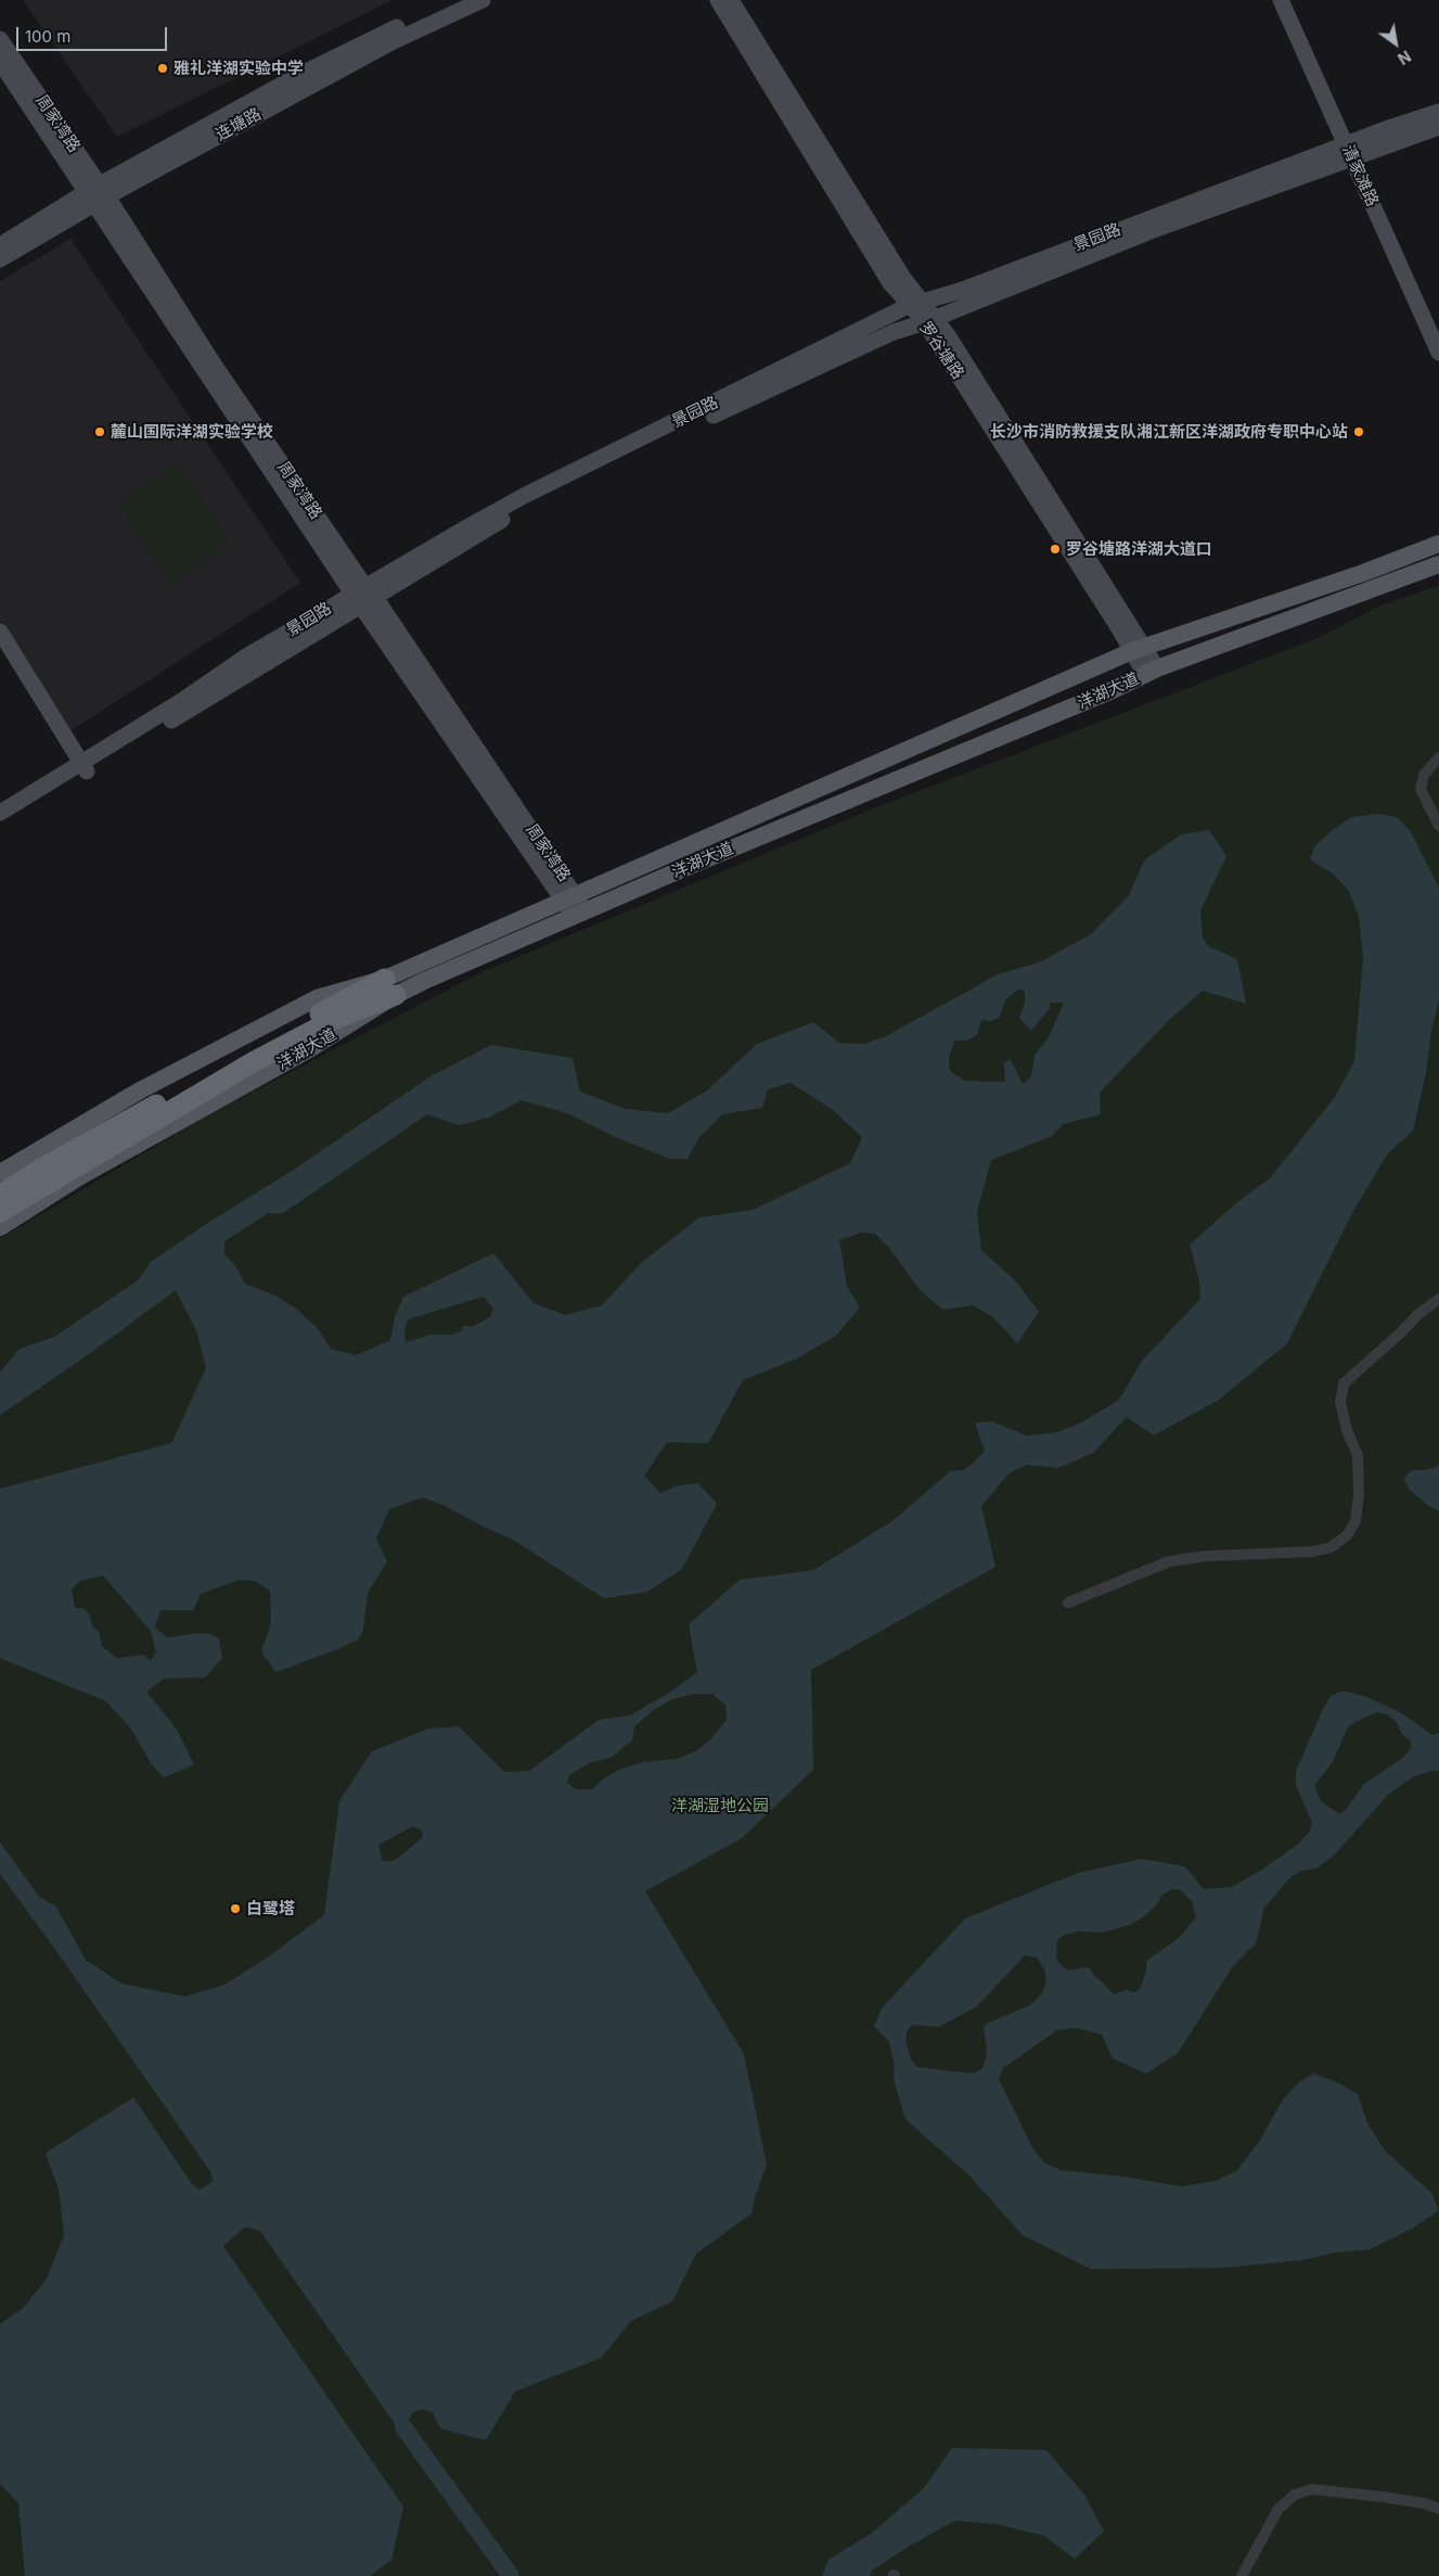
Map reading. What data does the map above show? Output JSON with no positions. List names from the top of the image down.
{
  "streets": {
    "main road": [
      "周家湾路",
      "连塘路",
      "清家滩路",
      "景园路",
      "罗谷塘路",
      "洋湖大道"
    ]
  },
  "crossings": [
    ["周家湾路", "连塘路"],
    ["周家湾路", "景园路"],
    ["周家湾路", "洋湖大道"],
    ["清家滩路", "景园路"],
    ["景园路", "罗谷塘路"],
    ["罗谷塘路", "洋湖大道"]
  ],
  "parks": ["洋湖湿地公园"],
  "places": [
    "雅礼洋湖实验中学",
    "麓山国际洋湖实验学校",
    "长沙市消防救援支队湘江新区洋湖政府专职中心站",
    "罗谷塘路洋湖大道口",
    "白鹭塔"
  ],
  "scale_bar": "100 m",
  "north": "bottom right"
}
